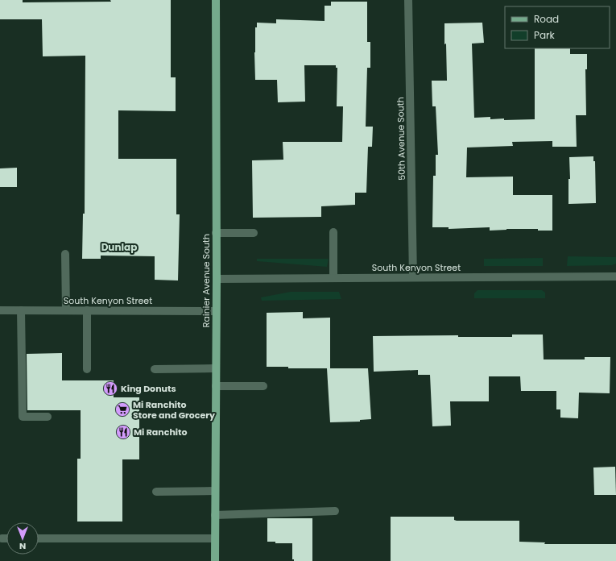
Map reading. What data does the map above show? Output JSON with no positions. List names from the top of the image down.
{
  "streets": {
    "main road": ["Rainier Avenue South"],
    "street": ["50th Avenue South", "South Kenyon Street"]
  },
  "crossings": [
    ["50th Avenue South", "South Kenyon Street"],
    ["South Kenyon Street", "Rainier Avenue South"]
  ],
  "districts": ["Dunlap"],
  "places": {
    "restaurant": ["King Donuts", "Mi Ranchito"],
    "supermarket": ["Mi Ranchito Store and Grocery"]
  },
  "legend": ["Road", "Park"],
  "north": "bottom"
}
